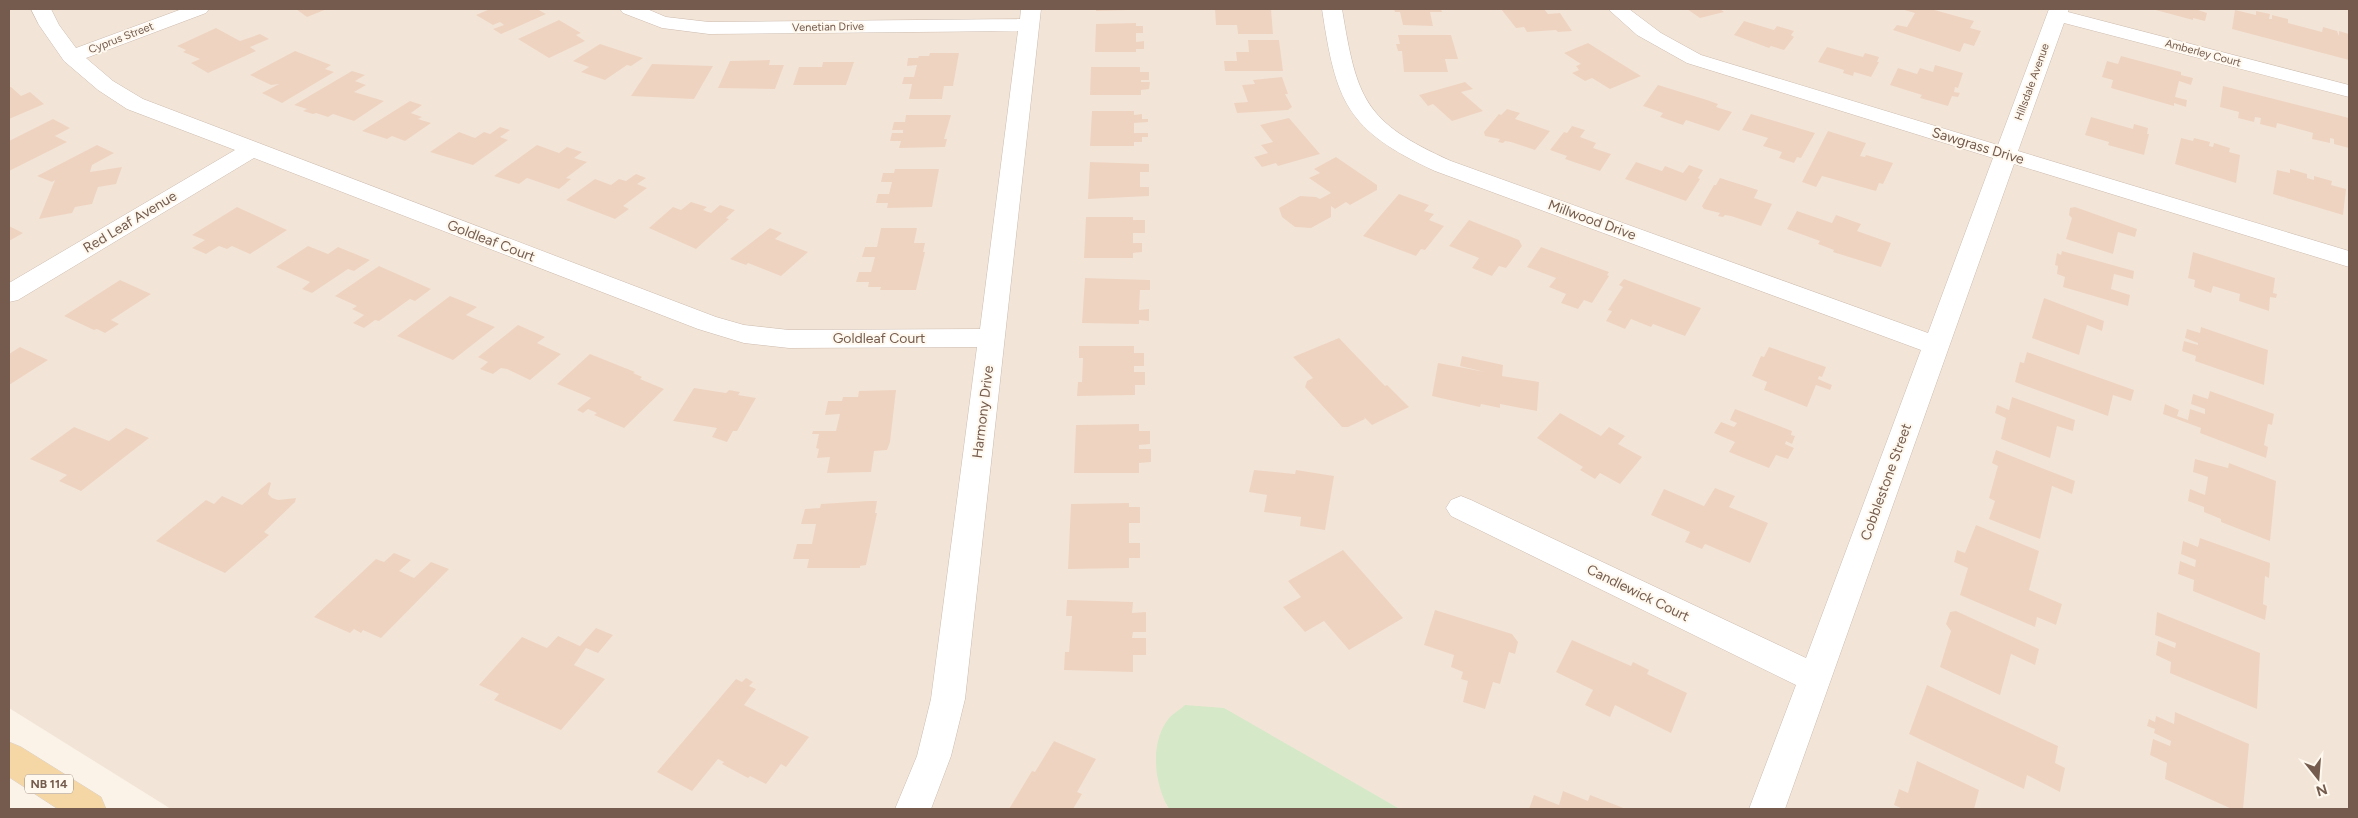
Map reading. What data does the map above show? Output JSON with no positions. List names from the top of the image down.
{
  "streets": {
    "main road": ["NB 114"],
    "street": [
      "Venetian Drive",
      "Cyprus Street",
      "Amberley Court",
      "Hillsdale Avenue",
      "Sawgrass Drive",
      "Millwood Drive",
      "Red Leaf Avenue",
      "Goldleaf Court",
      "Harmony Drive",
      "Cobblestone Street",
      "Candlewick Court"
    ]
  },
  "crossings": [
    ["Venetian Drive", "Harmony Drive"],
    ["Cyprus Street", "Goldleaf Court"],
    ["Amberley Court", "Hillsdale Avenue"],
    ["Hillsdale Avenue", "Sawgrass Drive"],
    ["Hillsdale Avenue", "Cobblestone Street"],
    ["Sawgrass Drive", "Cobblestone Street"],
    ["Millwood Drive", "Cobblestone Street"],
    ["Red Leaf Avenue", "Goldleaf Court"],
    ["Goldleaf Court", "Harmony Drive"],
    ["Cobblestone Street", "Candlewick Court"]
  ],
  "north": "bottom"
}
